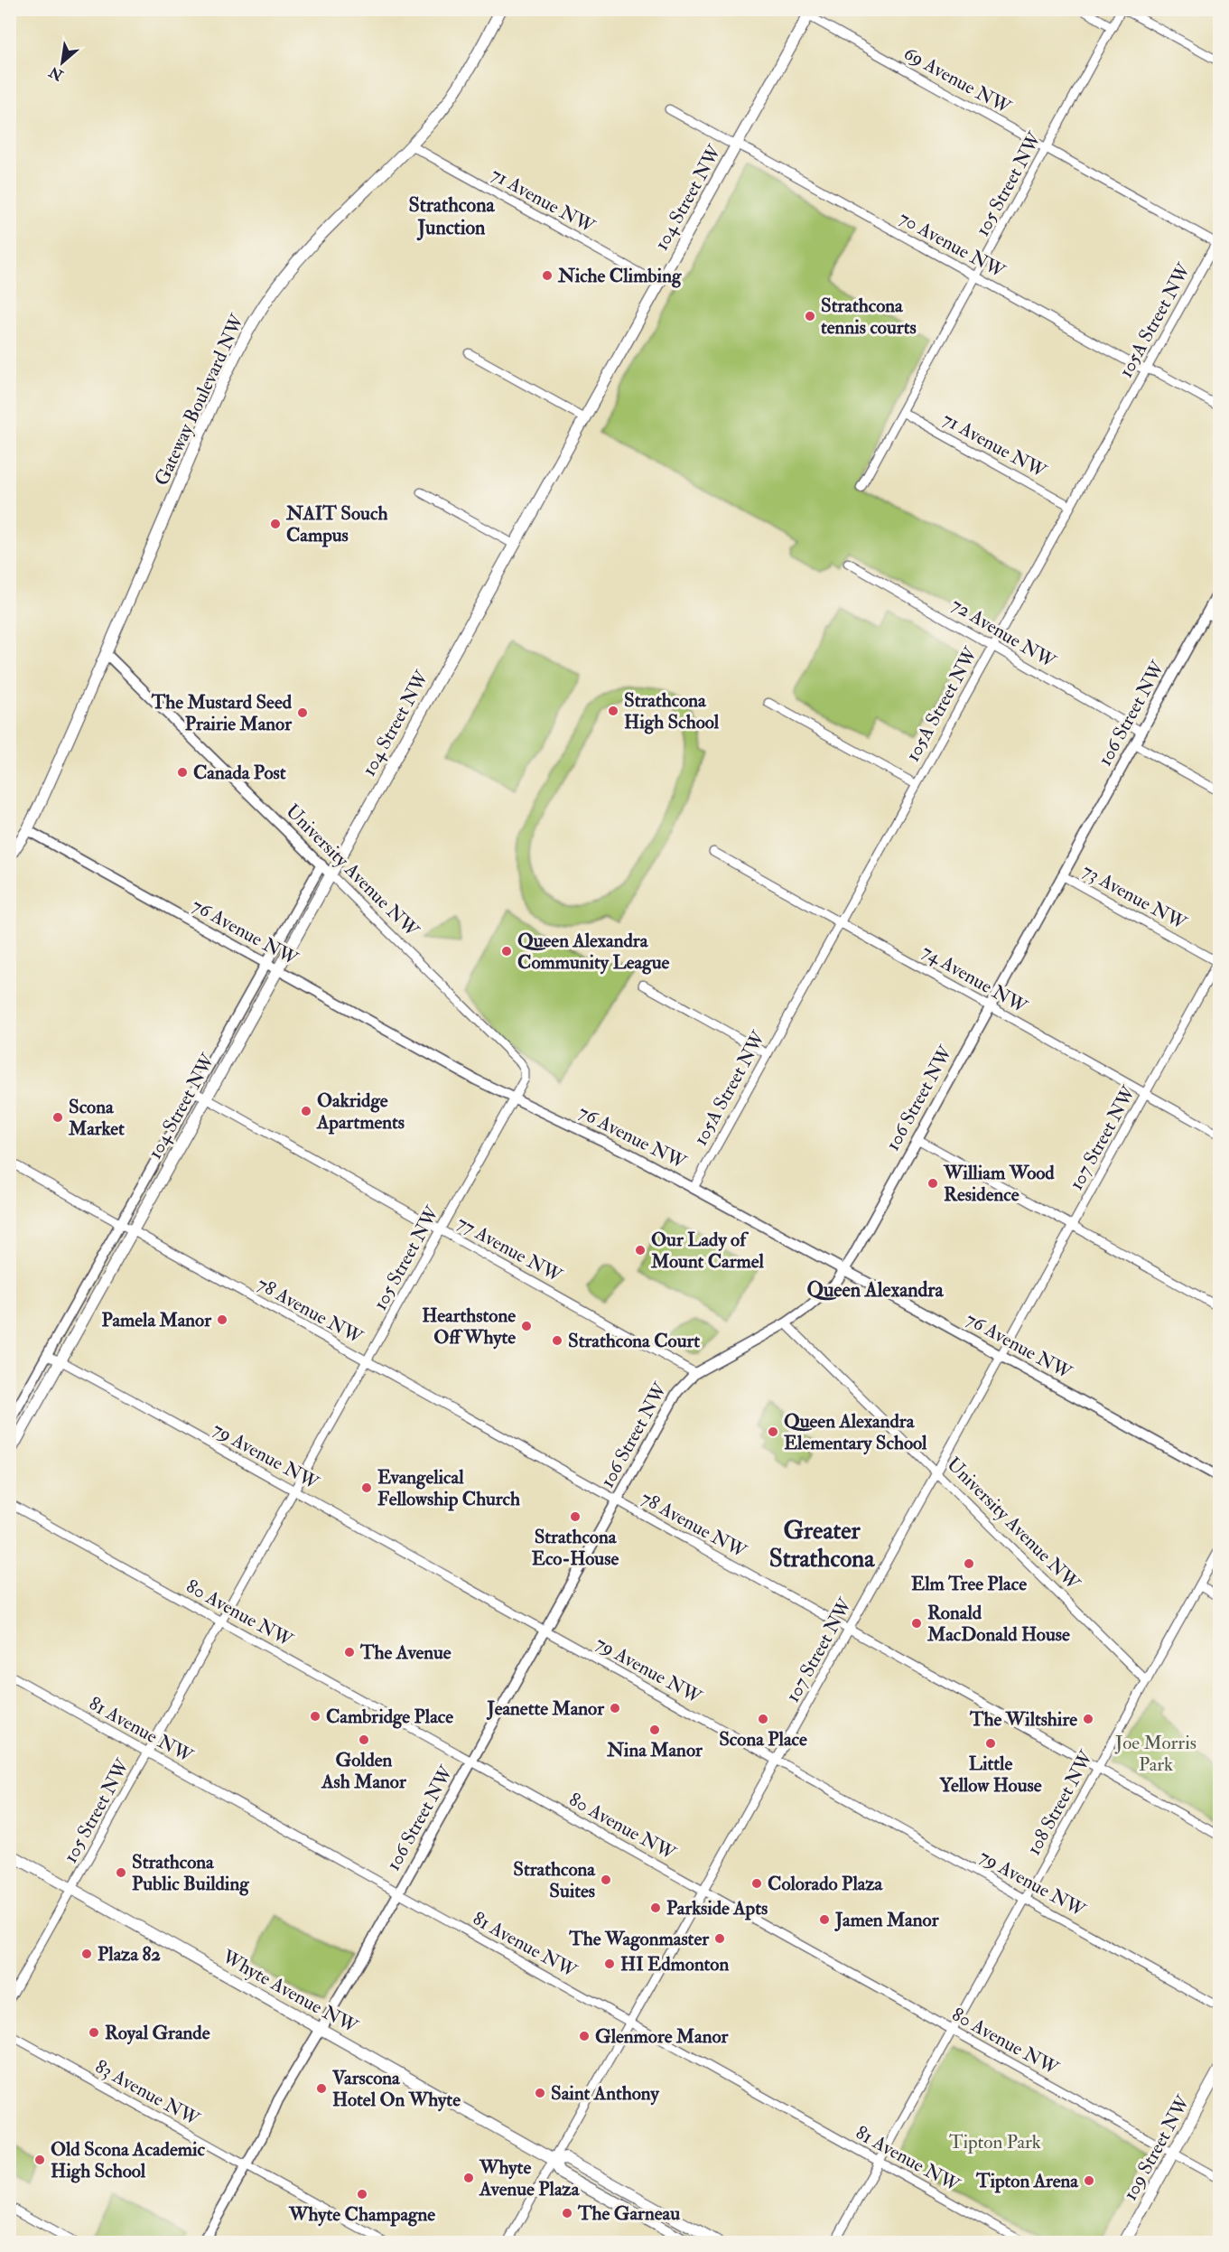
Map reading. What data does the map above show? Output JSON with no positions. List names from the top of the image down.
{
  "streets": {
    "main road": [
      "104 Street NW",
      "Gateway Boulevard NW",
      "Whyte Avenue NW",
      "109 Street NW"
    ],
    "street": [
      "69 Avenue NW",
      "105 Street NW",
      "71 Avenue NW",
      "70 Avenue NW",
      "105A Street NW",
      "72 Avenue NW",
      "106 Street NW",
      "University Avenue NW",
      "73 Avenue NW",
      "76 Avenue NW",
      "74 Avenue NW",
      "107 Street NW",
      "77 Avenue NW",
      "78 Avenue NW",
      "79 Avenue NW",
      "80 Avenue NW",
      "81 Avenue NW",
      "108 Street NW",
      "83 Avenue NW"
    ]
  },
  "crossings": [
    ["69 Avenue NW", "105 Street NW"],
    ["69 Avenue NW", "104 Street NW"],
    ["69 Avenue NW", "105A Street NW"],
    ["105 Street NW", "71 Avenue NW"],
    ["105 Street NW", "70 Avenue NW"],
    ["105 Street NW", "University Avenue NW"],
    ["105 Street NW", "76 Avenue NW"],
    ["105 Street NW", "77 Avenue NW"],
    ["105 Street NW", "78 Avenue NW"],
    ["105 Street NW", "79 Avenue NW"],
    ["105 Street NW", "80 Avenue NW"],
    ["105 Street NW", "81 Avenue NW"],
    ["105 Street NW", "Whyte Avenue NW"],
    ["104 Street NW", "71 Avenue NW"],
    ["104 Street NW", "70 Avenue NW"],
    ["104 Street NW", "University Avenue NW"],
    ["104 Street NW", "76 Avenue NW"],
    ["104 Street NW", "77 Avenue NW"],
    ["104 Street NW", "78 Avenue NW"],
    ["104 Street NW", "79 Avenue NW"],
    ["71 Avenue NW", "105A Street NW"],
    ["71 Avenue NW", "Gateway Boulevard NW"],
    ["70 Avenue NW", "105A Street NW"],
    ["105A Street NW", "72 Avenue NW"],
    ["105A Street NW", "76 Avenue NW"],
    ["105A Street NW", "74 Avenue NW"],
    ["Gateway Boulevard NW", "University Avenue NW"],
    ["Gateway Boulevard NW", "76 Avenue NW"],
    ["72 Avenue NW", "106 Street NW"],
    ["106 Street NW", "University Avenue NW"],
    ["106 Street NW", "73 Avenue NW"],
    ["106 Street NW", "76 Avenue NW"],
    ["106 Street NW", "74 Avenue NW"],
    ["106 Street NW", "77 Avenue NW"],
    ["106 Street NW", "78 Avenue NW"],
    ["106 Street NW", "79 Avenue NW"],
    ["106 Street NW", "80 Avenue NW"],
    ["106 Street NW", "81 Avenue NW"],
    ["106 Street NW", "Whyte Avenue NW"],
    ["106 Street NW", "83 Avenue NW"],
    ["University Avenue NW", "76 Avenue NW"],
    ["University Avenue NW", "107 Street NW"],
    ["University Avenue NW", "108 Street NW"],
    ["73 Avenue NW", "107 Street NW"],
    ["76 Avenue NW", "107 Street NW"],
    ["74 Avenue NW", "107 Street NW"],
    ["107 Street NW", "78 Avenue NW"],
    ["107 Street NW", "79 Avenue NW"],
    ["107 Street NW", "80 Avenue NW"],
    ["107 Street NW", "81 Avenue NW"],
    ["107 Street NW", "Whyte Avenue NW"],
    ["78 Avenue NW", "108 Street NW"],
    ["79 Avenue NW", "108 Street NW"],
    ["80 Avenue NW", "108 Street NW"],
    ["80 Avenue NW", "109 Street NW"],
    ["81 Avenue NW", "108 Street NW"]
  ],
  "districts": ["Strathcona Junction", "Queen Alexandra", "Greater Strathcona"],
  "parks": ["Joe Morris Park", "Tipton Park"],
  "places": [
    "Niche Climbing",
    "Strathcona tennis courts",
    "NAIT Souch Campus",
    "Strathcona High School",
    "The Mustard Seed Prairie Manor",
    "Canada Post",
    "Queen Alexandra Community League",
    "Oakridge Apartments",
    "Scona Market",
    "William Wood Residence",
    "Our Lady of Mount Carmel",
    "Pamela Manor",
    "Hearthstone Off Whyte",
    "Strathcona Court",
    "Queen Alexandra Elementary School",
    "Evangelical Fellowship Church",
    "Strathcona Eco-House",
    "Elm Tree Place",
    "Ronald MacDonald House",
    "The Avenue",
    "Jeanette Manor",
    "Cambridge Place",
    "Scona Place",
    "The Wiltshire",
    "Nina Manor",
    "Golden Ash Manor",
    "Little Yellow House",
    "Strathcona Public Building",
    "Strathcona Suites",
    "Colorado Plaza",
    "Parkside Apts",
    "Jamen Manor",
    "The Wagonmaster",
    "Plaza 82",
    "HI Edmonton",
    "Royal Grande",
    "Glenmore Manor",
    "Varscona Hotel On Whyte",
    "Saint Anthony",
    "Old Scona Academic High School",
    "Whyte Avenue Plaza",
    "Tipton Arena",
    "Whyte Champagne",
    "The Garneau"
  ],
  "north": "bottom left"
}
